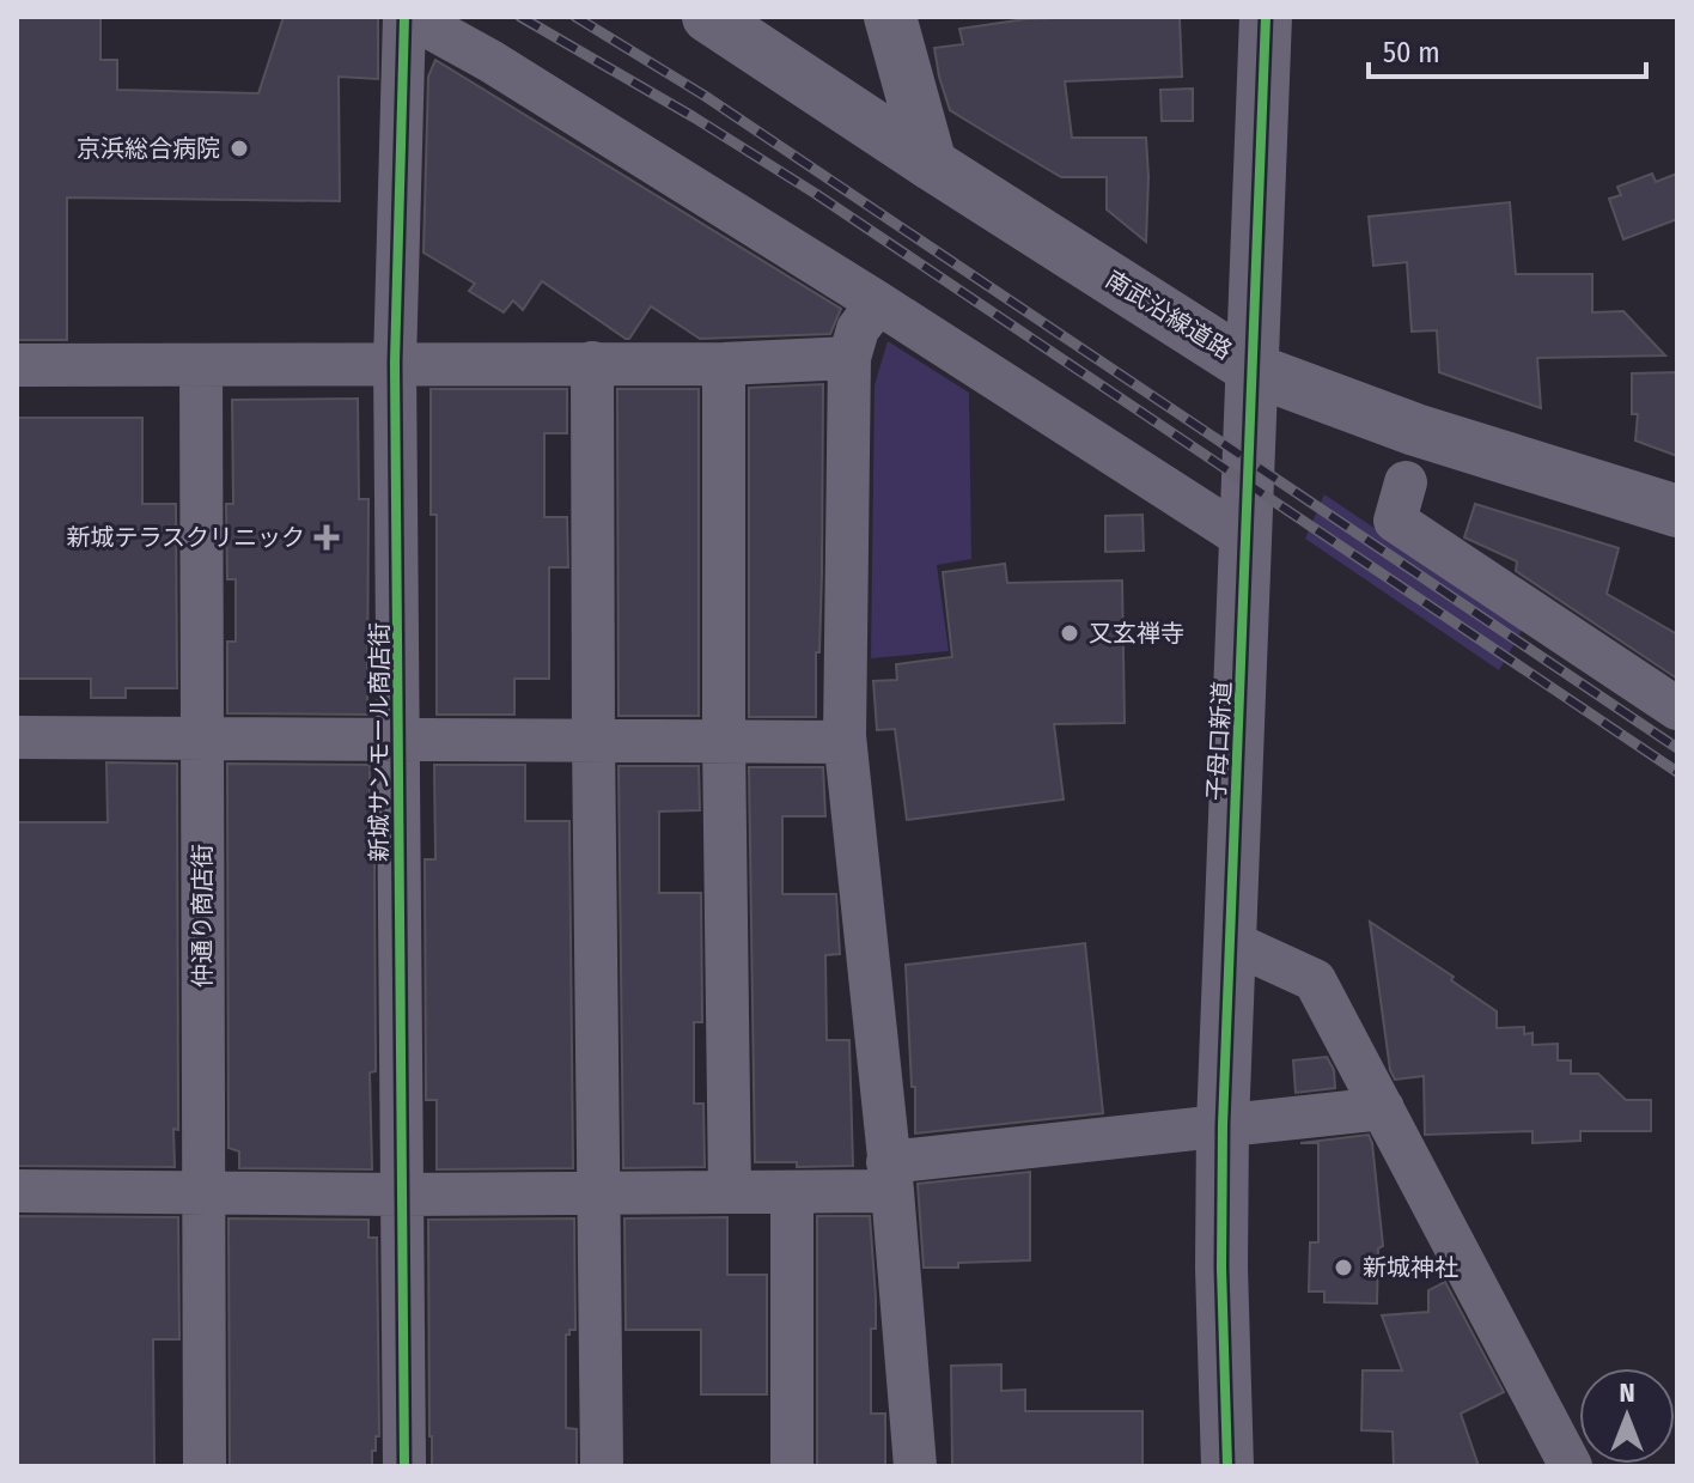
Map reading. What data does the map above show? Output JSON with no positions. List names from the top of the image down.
{
  "streets": {
    "street": [
      "南武沿線道路",
      "子母口新道",
      "新城サンモール商店街",
      "仲通り商店街"
    ]
  },
  "crossings": [
    ["南武沿線道路", "子母口新道"]
  ],
  "places": {
    "other": ["京浜総合病院", "又玄禅寺", "新城神社"],
    "health": ["新城テラスクリニック"]
  },
  "scale_bar": "50 m",
  "north": "top"
}
